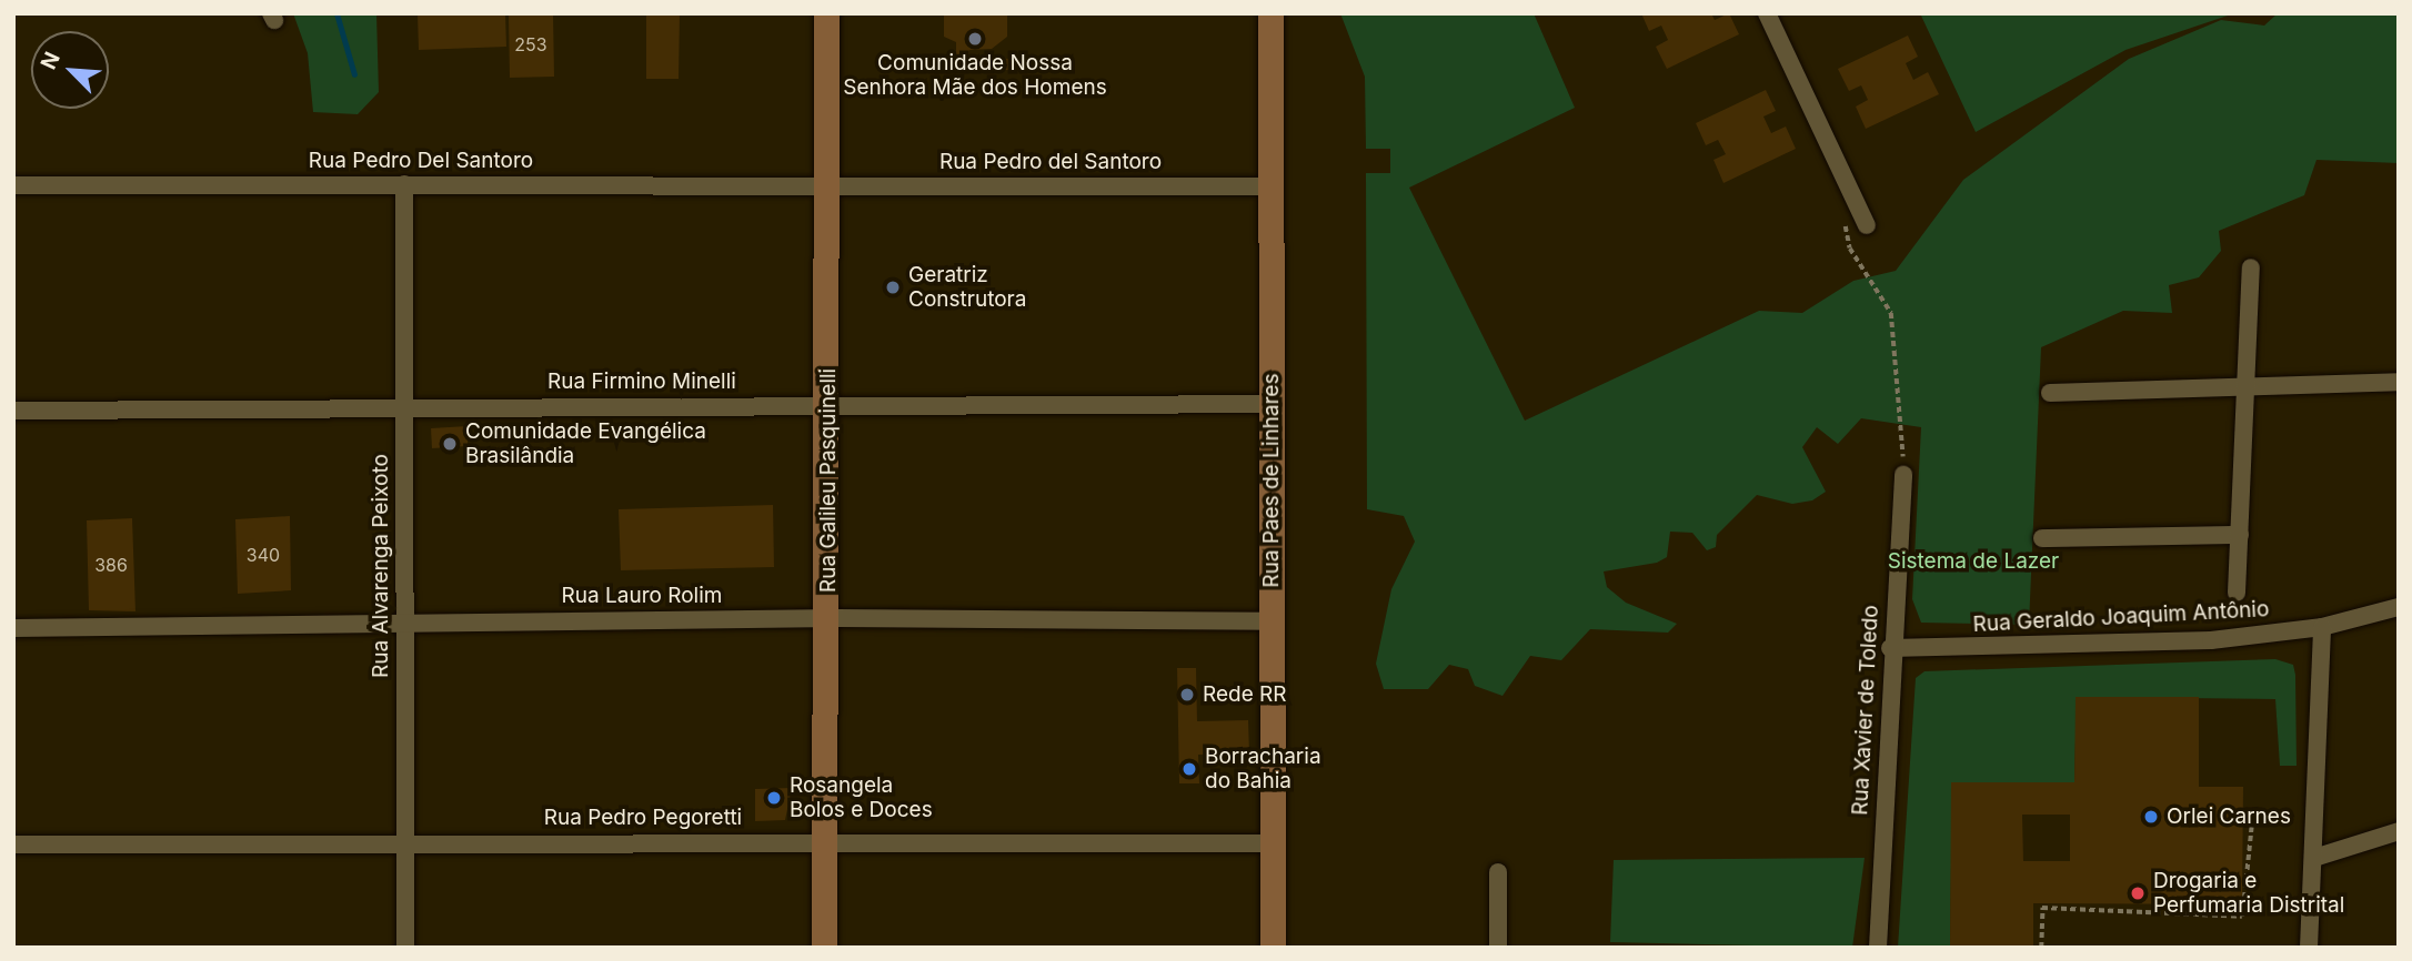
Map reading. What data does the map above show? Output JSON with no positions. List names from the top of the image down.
{
  "streets": {
    "street": [
      "Rua Pedro Del Santoro",
      "Rua Pedro del Santoro",
      "Rua Firmino Minelli",
      "Rua Galileu Pasquinelli",
      "Rua Paes de Linhares",
      "Rua Alvarenga Peixoto",
      "Rua Lauro Rolim",
      "Rua Geraldo Joaquim Antônio",
      "Rua Xavier de Toledo",
      "Rua Pedro Pegoretti"
    ]
  },
  "crossings": [
    ["Rua Pedro Del Santoro", "Rua Pedro del Santoro"],
    ["Rua Pedro Del Santoro", "Rua Galileu Pasquinelli"],
    ["Rua Pedro Del Santoro", "Rua Alvarenga Peixoto"],
    ["Rua Pedro del Santoro", "Rua Galileu Pasquinelli"],
    ["Rua Pedro del Santoro", "Rua Paes de Linhares"],
    ["Rua Firmino Minelli", "Rua Galileu Pasquinelli"],
    ["Rua Firmino Minelli", "Rua Paes de Linhares"],
    ["Rua Firmino Minelli", "Rua Alvarenga Peixoto"],
    ["Rua Galileu Pasquinelli", "Rua Lauro Rolim"],
    ["Rua Galileu Pasquinelli", "Rua Pedro Pegoretti"],
    ["Rua Paes de Linhares", "Rua Lauro Rolim"],
    ["Rua Paes de Linhares", "Rua Pedro Pegoretti"],
    ["Rua Alvarenga Peixoto", "Rua Lauro Rolim"],
    ["Rua Alvarenga Peixoto", "Rua Pedro Pegoretti"],
    ["Rua Geraldo Joaquim Antônio", "Rua Xavier de Toledo"]
  ],
  "parks": ["Sistema de Lazer"],
  "places": [
    "Comunidade Nossa Senhora Mãe dos Homens",
    "Geratriz Construtora",
    "Comunidade Evangélica Brasilândia",
    "Rede RR",
    "Borracharia do Bahia",
    "Rosangela Bolos e Doces",
    "Orlei Carnes",
    "Drogaria e Perfumaria Distrital"
  ],
  "house_numbers": ["253", "340", "386"],
  "north": "top left"
}
